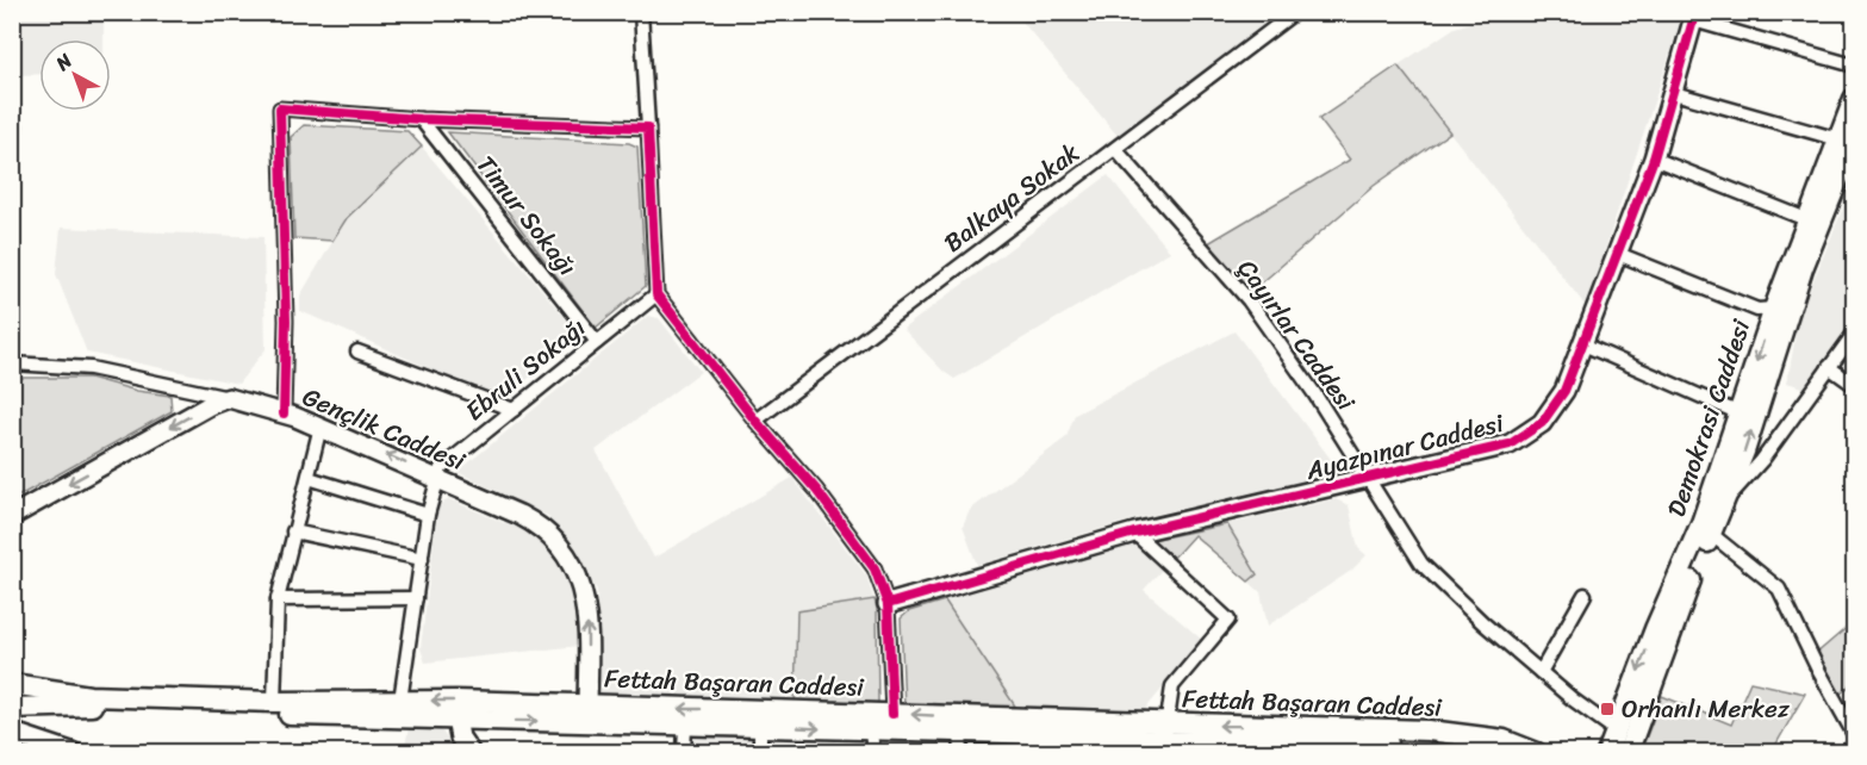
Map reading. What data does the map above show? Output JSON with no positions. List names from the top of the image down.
{
  "streets": {
    "main road": ["Demokrasi Caddesi", "Fettah Başaran Caddesi"],
    "street": [
      "Balkaya Sokak",
      "Timur Sokağı",
      "Çayırlar Caddesi",
      "Ebruli Sokağı",
      "Gençlik Caddesi",
      "Ayazpınar Caddesi"
    ]
  },
  "crossings": [
    ["Balkaya Sokak", "Çayırlar Caddesi"],
    ["Timur Sokağı", "Ebruli Sokağı"],
    ["Çayırlar Caddesi", "Demokrasi Caddesi"],
    ["Çayırlar Caddesi", "Ayazpınar Caddesi"],
    ["Ebruli Sokağı", "Gençlik Caddesi"],
    ["Gençlik Caddesi", "Fettah Başaran Caddesi"]
  ],
  "places": {
    "transit": ["Orhanlı Merkez"]
  },
  "north": "top left"
}
